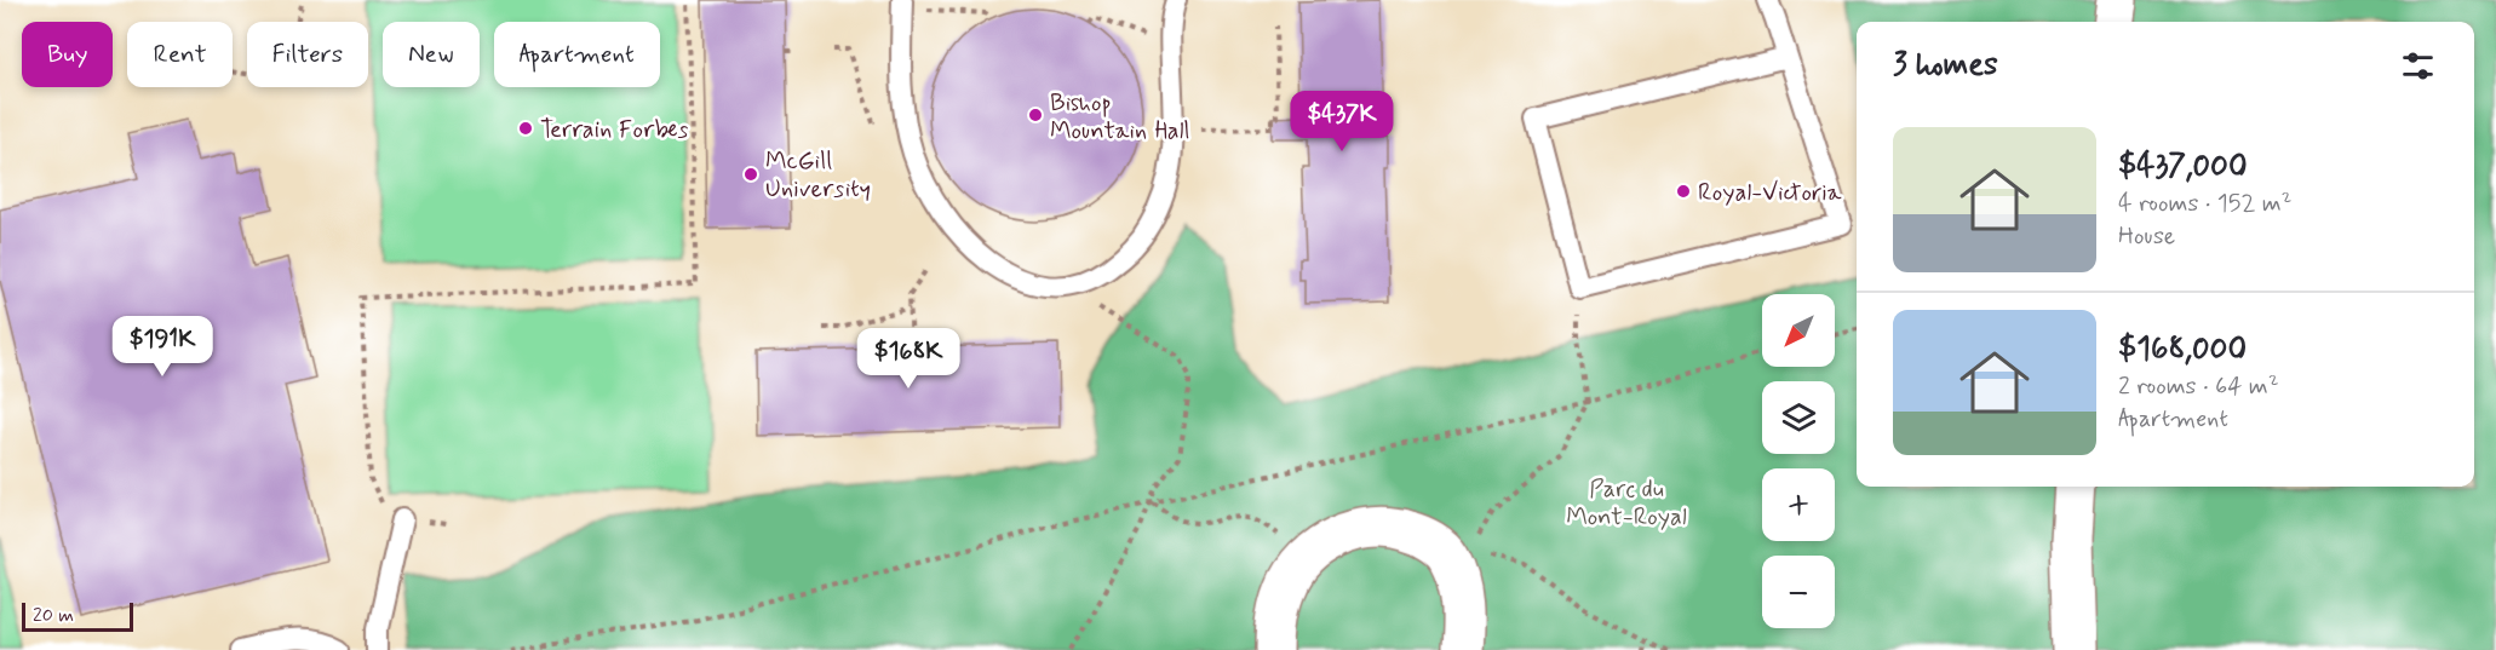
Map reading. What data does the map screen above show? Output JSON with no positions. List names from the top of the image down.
{
  "parks": ["Parc du Mont-Royal"],
  "places": [
    "Bishop Mountain Hall",
    "Terrain Forbes",
    "McGill University",
    "Royal-Victoria"
  ],
  "scale_bar": "20 m",
  "north": "bottom left",
  "page": {
    "chip": [
      "Buy",
      "Rent",
      "Filters",
      "New",
      "Apartment"
    ],
    "heading": "3 homes",
    "price": ["$437K", "$191K", "$168K"],
    "list": [
      {
        "name": "$437,000",
        "note": "4 rooms · 152 m² · House"
      },
      {
        "name": "$168,000",
        "note": "2 rooms · 64 m² · Apartment"
      }
    ],
    "map_buttons": ["+", "−"],
    "scale": "20 m"
  }
}
